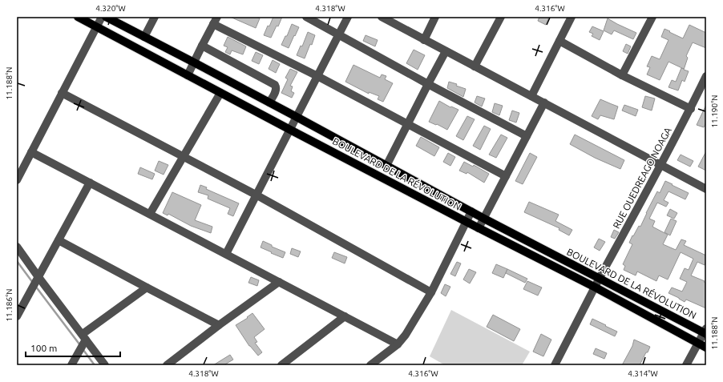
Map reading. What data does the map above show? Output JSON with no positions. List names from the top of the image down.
{
  "streets": {
    "main road": ["BOULEVARD DE LA RÉVOLUTION"],
    "street": ["RUE OUEDREAGO NOAGA"]
  },
  "crossings": [
    ["BOULEVARD DE LA RÉVOLUTION", "RUE OUEDREAGO NOAGA"]
  ],
  "scale_bar": "100 m",
  "coordinates": [
    "4.320°W",
    "4.318°W",
    "4.316°W",
    "11.188°N",
    "11.190°N",
    "11.186°N",
    "4.314°W"
  ]
}
